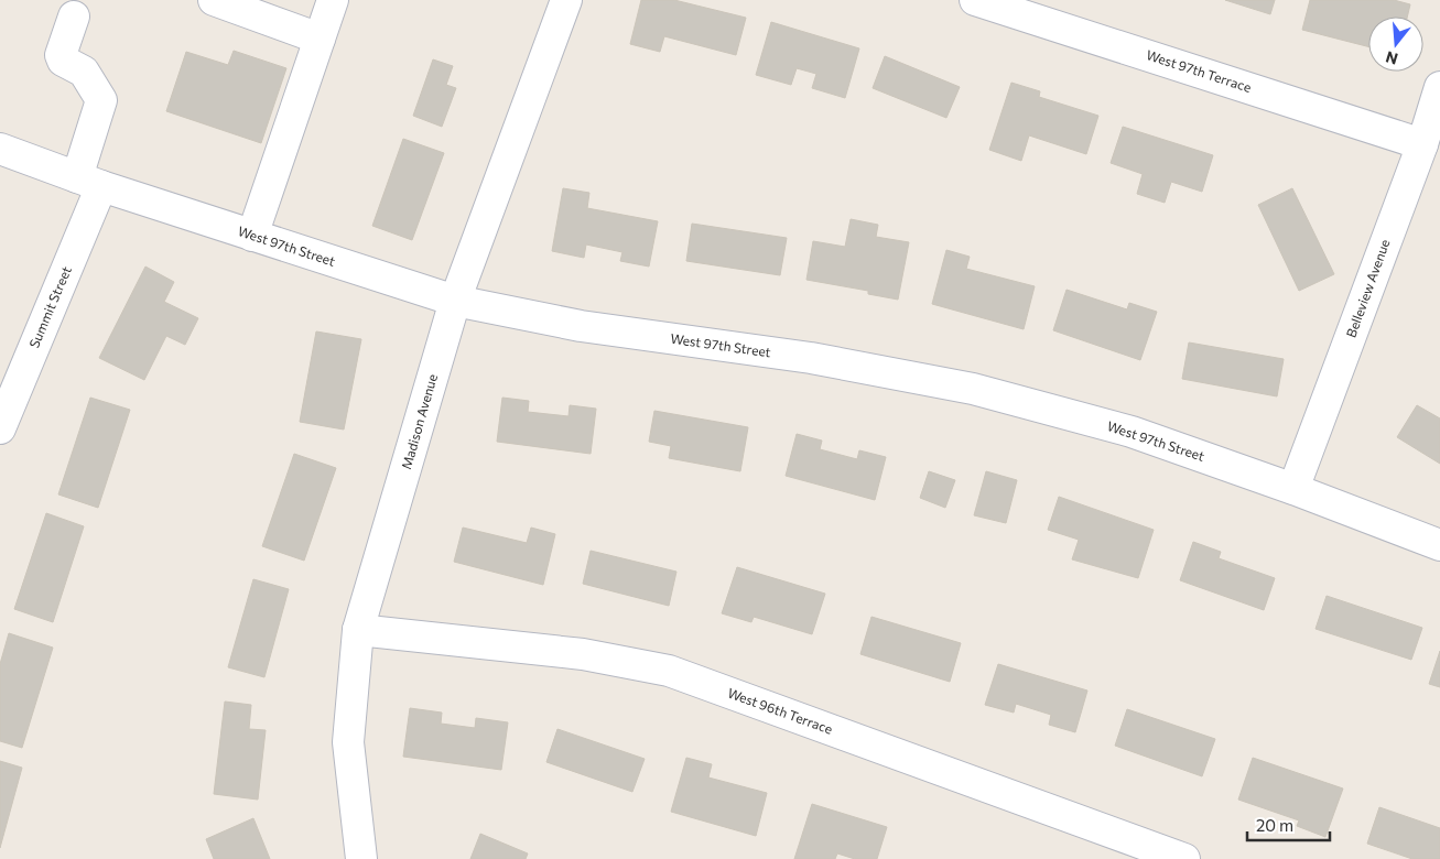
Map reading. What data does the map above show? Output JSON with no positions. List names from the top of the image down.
{
  "streets": {
    "street": [
      "West 97th Terrace",
      "West 97th Street",
      "Belleview Avenue",
      "Summit Street",
      "Madison Avenue",
      "West 96th Terrace"
    ]
  },
  "crossings": [
    ["West 97th Terrace", "Belleview Avenue"],
    ["West 97th Street", "Belleview Avenue"],
    ["West 97th Street", "Summit Street"],
    ["West 97th Street", "Madison Avenue"],
    ["Madison Avenue", "West 96th Terrace"]
  ],
  "scale_bar": "20 m",
  "north": "bottom"
}
